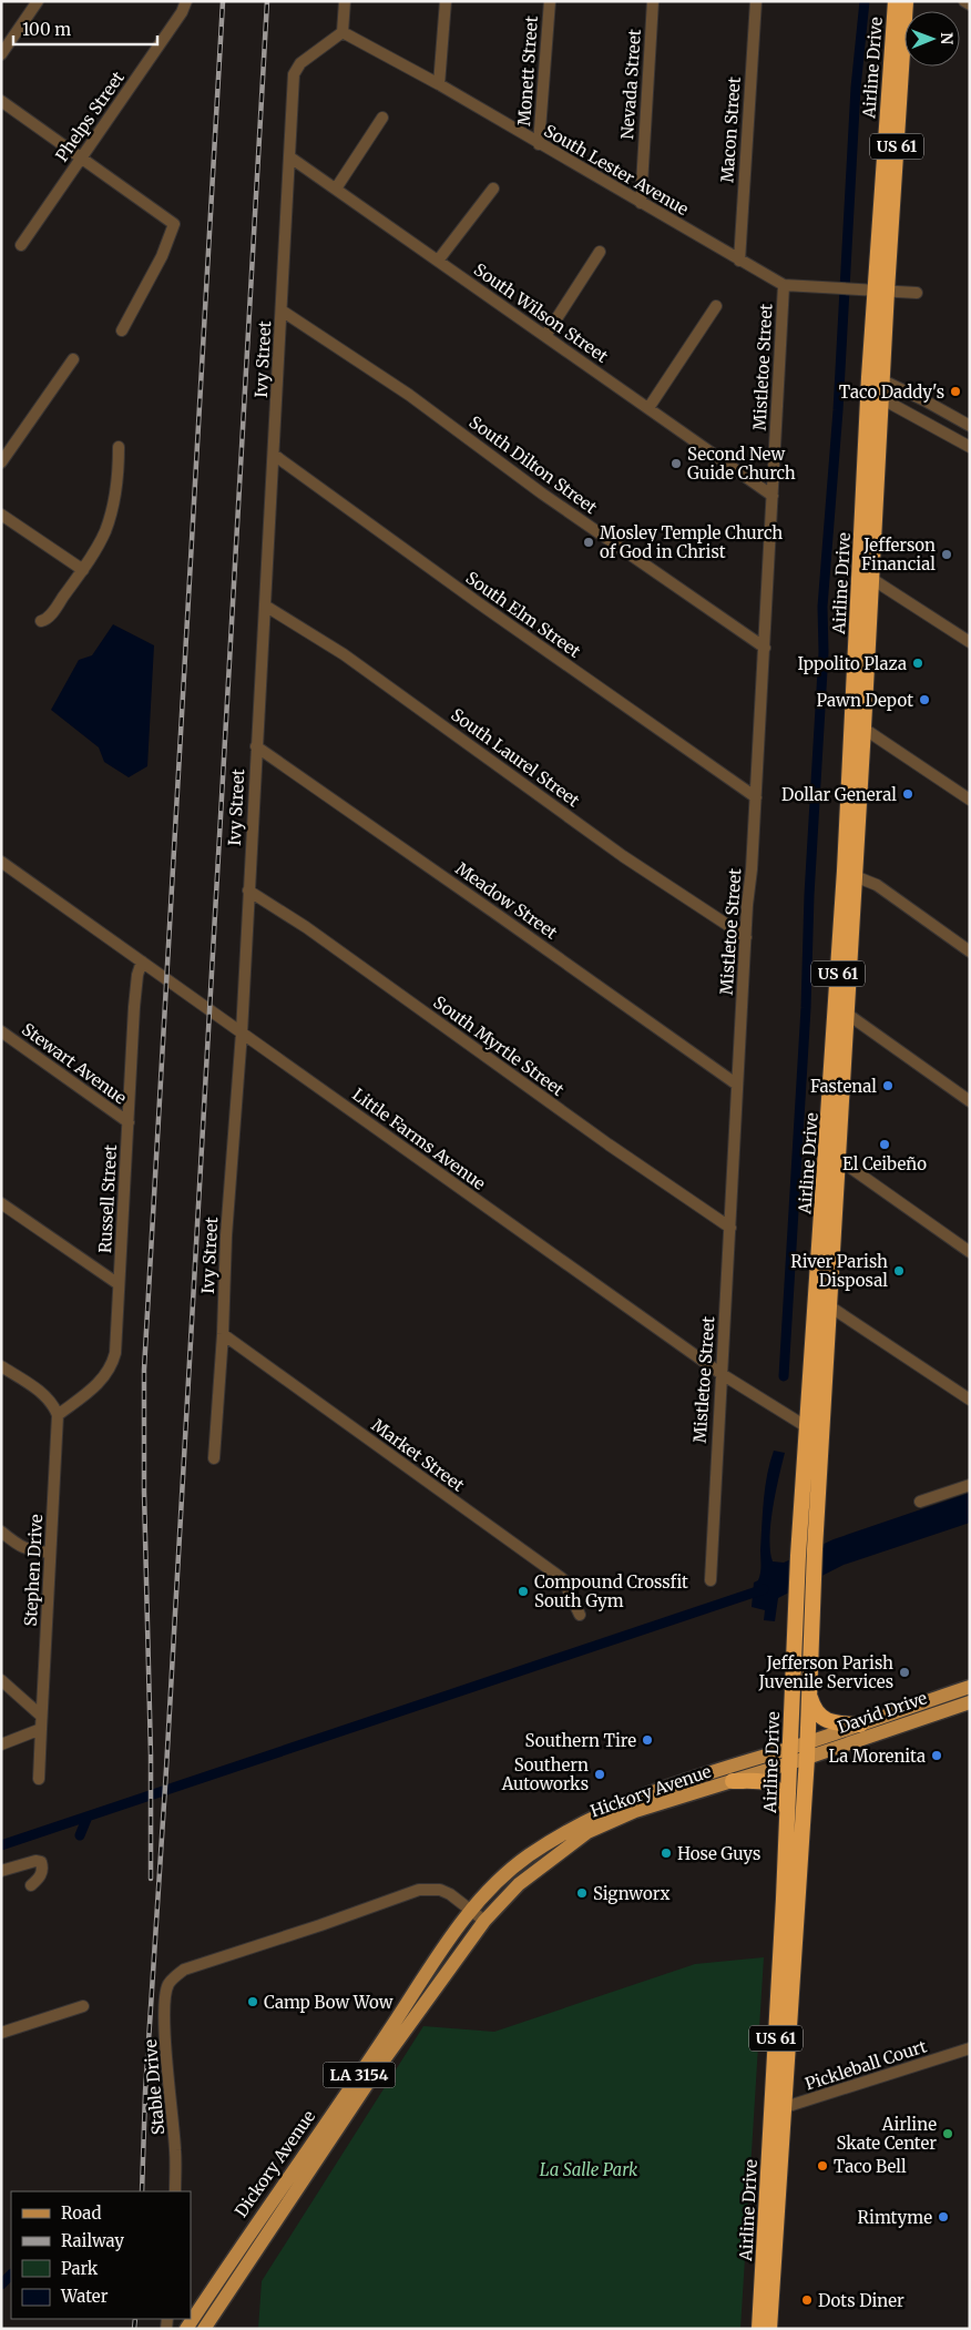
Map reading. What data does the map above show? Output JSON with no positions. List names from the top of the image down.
{
  "streets": {
    "highway": ["Airline Drive", "US 61"],
    "main road": [
      "David Drive",
      "Hickory Avenue",
      "LA 3154",
      "Dickory Avenue"
    ],
    "street": [
      "Monett Street",
      "Nevada Street",
      "Phelps Street",
      "Macon Street",
      "South Lester Avenue",
      "South Wilson Street",
      "Ivy Street",
      "Mistletoe Street",
      "South Dilton Street",
      "South Elm Street",
      "South Laurel Street",
      "Meadow Street",
      "South Myrtle Street",
      "Stewart Avenue",
      "Little Farms Avenue",
      "Russell Street",
      "Market Street",
      "Stephen Drive",
      "Pickleball Court",
      "Stable Drive"
    ]
  },
  "crossings": [
    ["Airline Drive", "South Lester Avenue"],
    ["Airline Drive", "Little Farms Avenue"],
    ["Airline Drive", "David Drive"],
    ["Airline Drive", "Hickory Avenue"],
    ["Airline Drive", "Pickleball Court"],
    ["Monett Street", "South Lester Avenue"],
    ["Nevada Street", "South Lester Avenue"],
    ["Macon Street", "South Lester Avenue"],
    ["South Lester Avenue", "Ivy Street"],
    ["South Lester Avenue", "Mistletoe Street"],
    ["South Wilson Street", "Ivy Street"],
    ["South Wilson Street", "Mistletoe Street"],
    ["Ivy Street", "South Dilton Street"],
    ["Ivy Street", "South Elm Street"],
    ["Ivy Street", "South Laurel Street"],
    ["Ivy Street", "Meadow Street"],
    ["Ivy Street", "South Myrtle Street"],
    ["Ivy Street", "Little Farms Avenue"],
    ["Ivy Street", "Market Street"],
    ["Mistletoe Street", "South Dilton Street"],
    ["Mistletoe Street", "South Elm Street"],
    ["Mistletoe Street", "South Laurel Street"],
    ["Mistletoe Street", "Meadow Street"],
    ["Mistletoe Street", "South Myrtle Street"],
    ["Mistletoe Street", "Little Farms Avenue"],
    ["Stewart Avenue", "Russell Street"],
    ["Little Farms Avenue", "Russell Street"],
    ["Russell Street", "Stephen Drive"],
    ["David Drive", "Hickory Avenue"],
    ["Hickory Avenue", "Stable Drive"],
    ["Hickory Avenue", "Dickory Avenue"],
    ["Stable Drive", "Dickory Avenue"]
  ],
  "parks": ["La Salle Park"],
  "places": [
    "Taco Daddy's",
    "Second New Guide Church",
    "Mosley Temple Church of God in Christ",
    "Jefferson Financial",
    "Ippolito Plaza",
    "Pawn Depot",
    "Dollar General",
    "Fastenal",
    "El Ceibeño",
    "River Parish Disposal",
    "Compound Crossfit South Gym",
    "Jefferson Parish Juvenile Services",
    "Southern Tire",
    "La Morenita",
    "Southern Autoworks",
    "Hose Guys",
    "Signworx",
    "Camp Bow Wow",
    "Airline Skate Center",
    "Taco Bell",
    "Rimtyme",
    "Dots Diner"
  ],
  "legend": [
    "Road",
    "Railway",
    "Park",
    "Water"
  ],
  "scale_bar": "100 m",
  "north": "right"
}
